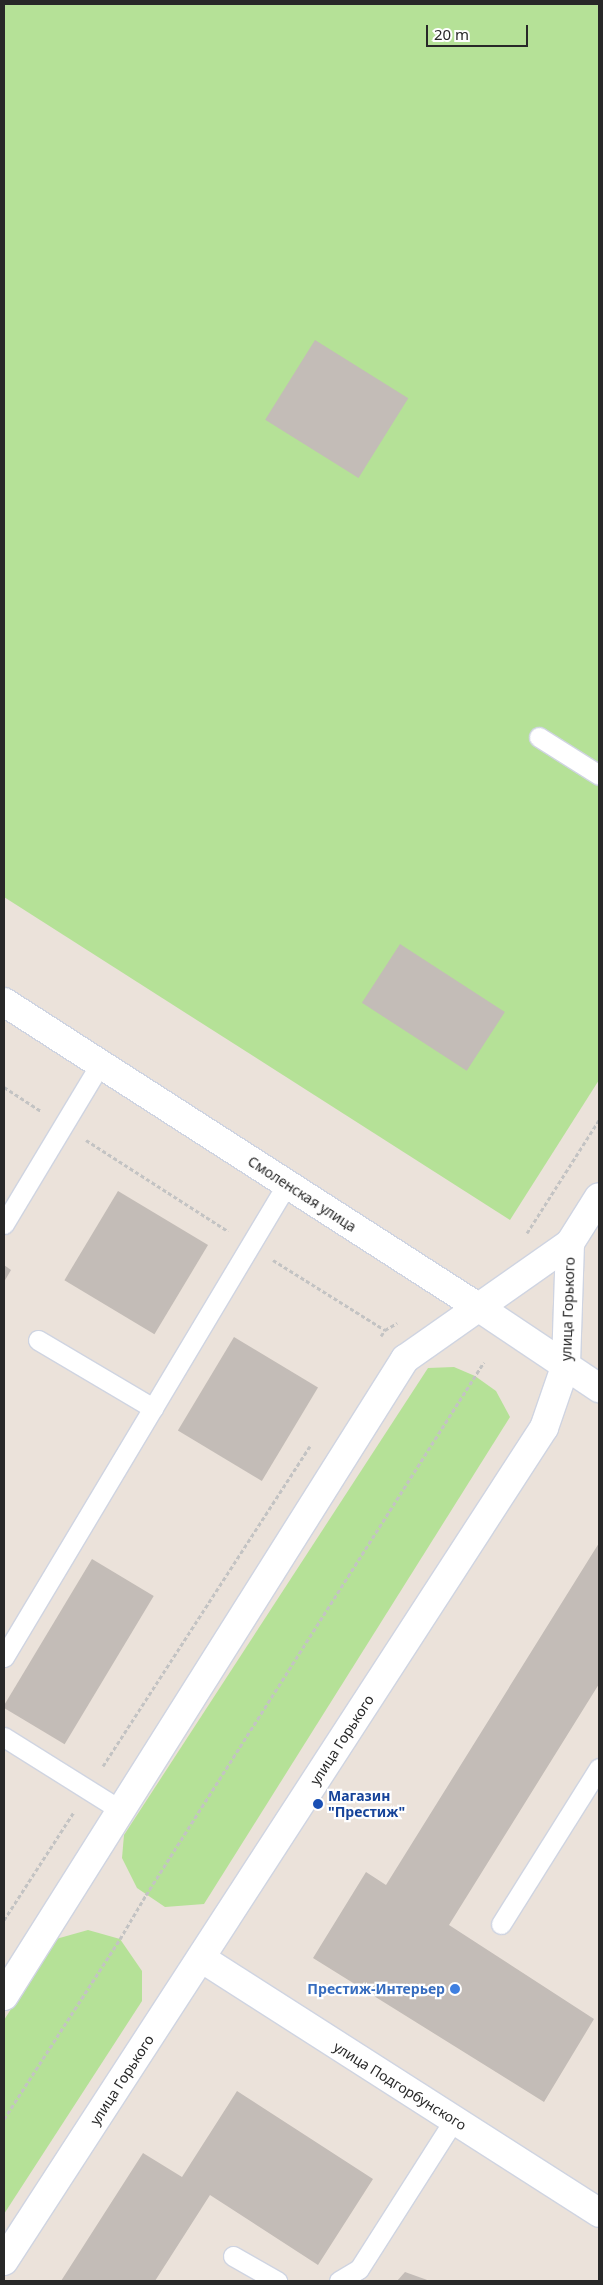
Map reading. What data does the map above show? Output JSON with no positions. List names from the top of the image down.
{
  "streets": {
    "street": ["Смоленская улица", "улица Горького", "улица Подгорбунского"]
  },
  "crossings": [
    ["Смоленская улица", "улица Горького"],
    ["улица Горького", "улица Подгорбунского"]
  ],
  "places": ["Магазин \"Престиж\"", "Престиж-Интерьер"],
  "scale_bar": "20 m"
}
